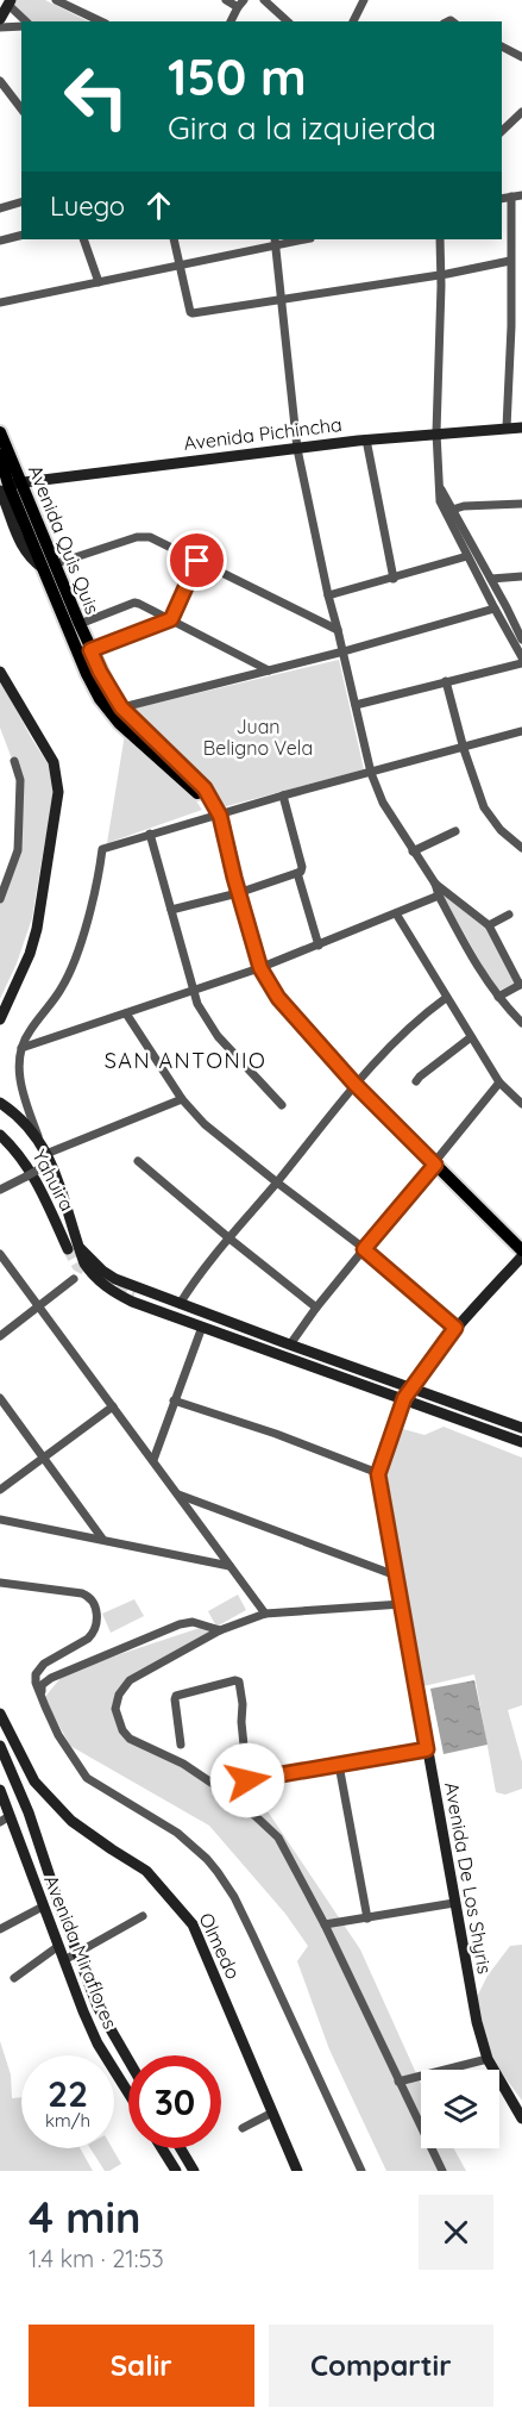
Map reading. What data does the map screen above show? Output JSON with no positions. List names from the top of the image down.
{
  "streets": {
    "main road": ["Avenida Quis Quis"],
    "street": [
      "Avenida Pichincha",
      "Yahuira",
      "Avenida De Los Shyris",
      "Olmedo",
      "Avenida Miraflores"
    ]
  },
  "crossings": [
    ["Avenida Pichincha", "Avenida Quis Quis"]
  ],
  "districts": ["SAN ANTONIO"],
  "parks": ["Juan Beligno Vela"],
  "page": {
    "turn": ["150 m", "Gira a la izquierda"],
    "then": "Luego",
    "speed": "22 km/h",
    "limit": "30",
    "heading": ["4 min", "1.4 km · 21:53"],
    "buttons": ["Salir", "Compartir"]
  }
}
